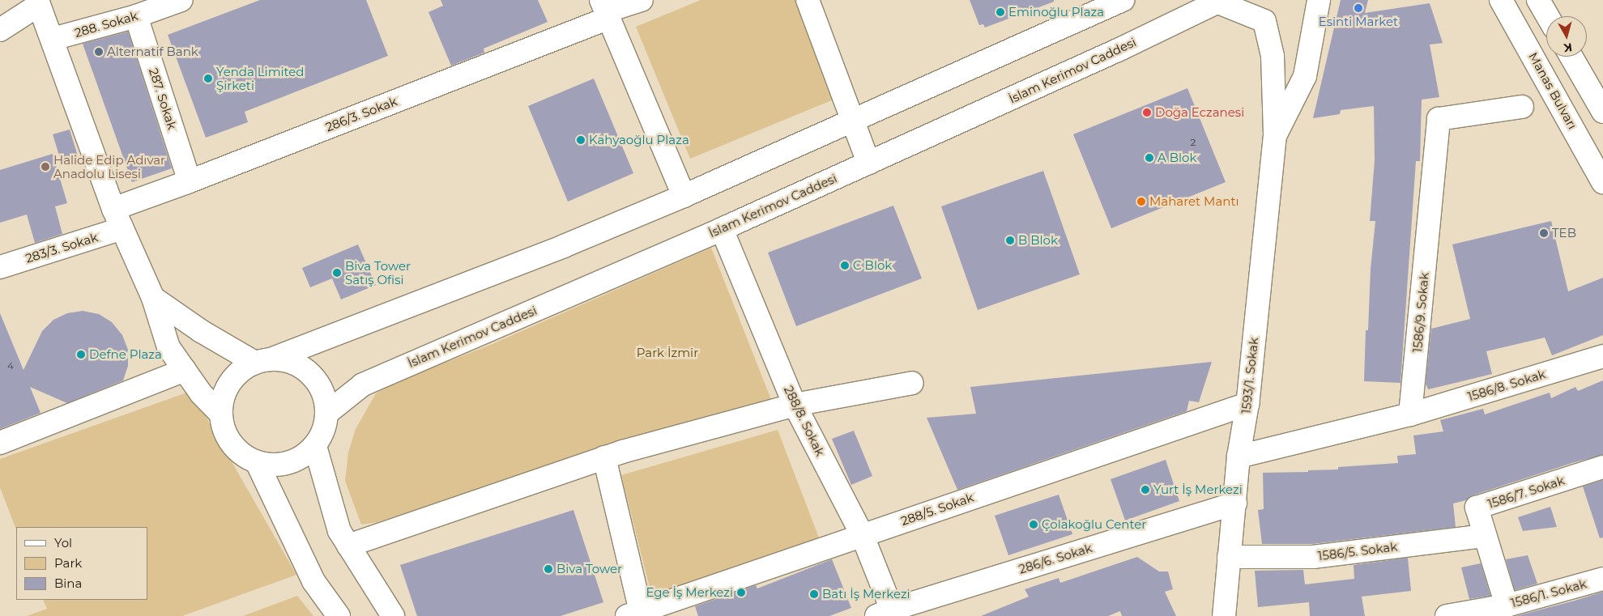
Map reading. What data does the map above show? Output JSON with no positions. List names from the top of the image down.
{
  "streets": {
    "street": [
      "288. Sokak",
      "İslam Kerimov Caddesi",
      "Manas Bulvarı",
      "287. Sokak",
      "286/3. Sokak",
      "283/3. Sokak",
      "1586/9. Sokak",
      "1593/1. Sokak",
      "1586/8. Sokak",
      "288/8. Sokak",
      "1586/7. Sokak",
      "288/5. Sokak",
      "1586/5. Sokak",
      "286/6. Sokak",
      "1586/1. Sokak"
    ]
  },
  "crossings": [
    ["288. Sokak", "287. Sokak"],
    ["İslam Kerimov Caddesi", "1593/1. Sokak"],
    ["İslam Kerimov Caddesi", "288/8. Sokak"],
    ["287. Sokak", "286/3. Sokak"],
    ["1586/9. Sokak", "1586/8. Sokak"],
    ["1593/1. Sokak", "288/5. Sokak"],
    ["1593/1. Sokak", "1586/5. Sokak"],
    ["1593/1. Sokak", "286/6. Sokak"],
    ["288/8. Sokak", "288/5. Sokak"],
    ["288/8. Sokak", "286/6. Sokak"],
    ["1586/7. Sokak", "1586/5. Sokak"],
    ["1586/7. Sokak", "1586/1. Sokak"]
  ],
  "parks": ["Park İzmir"],
  "places": [
    "Esinti Market",
    "Eminoğlu Plaza",
    "Alternatif Bank",
    "Yenda Limited Şirketi",
    "Doğa Eczanesi",
    "Kahyaoğlu Plaza",
    "A Blok",
    "Halide Edip Adıvar Anadolu Lisesi",
    "Maharet Mantı",
    "TEB",
    "B Blok",
    "C Blok",
    "Biva Tower Satış Ofisi",
    "Defne Plaza",
    "Yurt İş Merkezi",
    "Çolakoğlu Center",
    "Biva Tower",
    "Ege İş Merkezi",
    "Batı İş Merkezi"
  ],
  "house_numbers": ["2", "4"],
  "legend": ["Yol", "Park", "Bina"],
  "north": "bottom"
}
